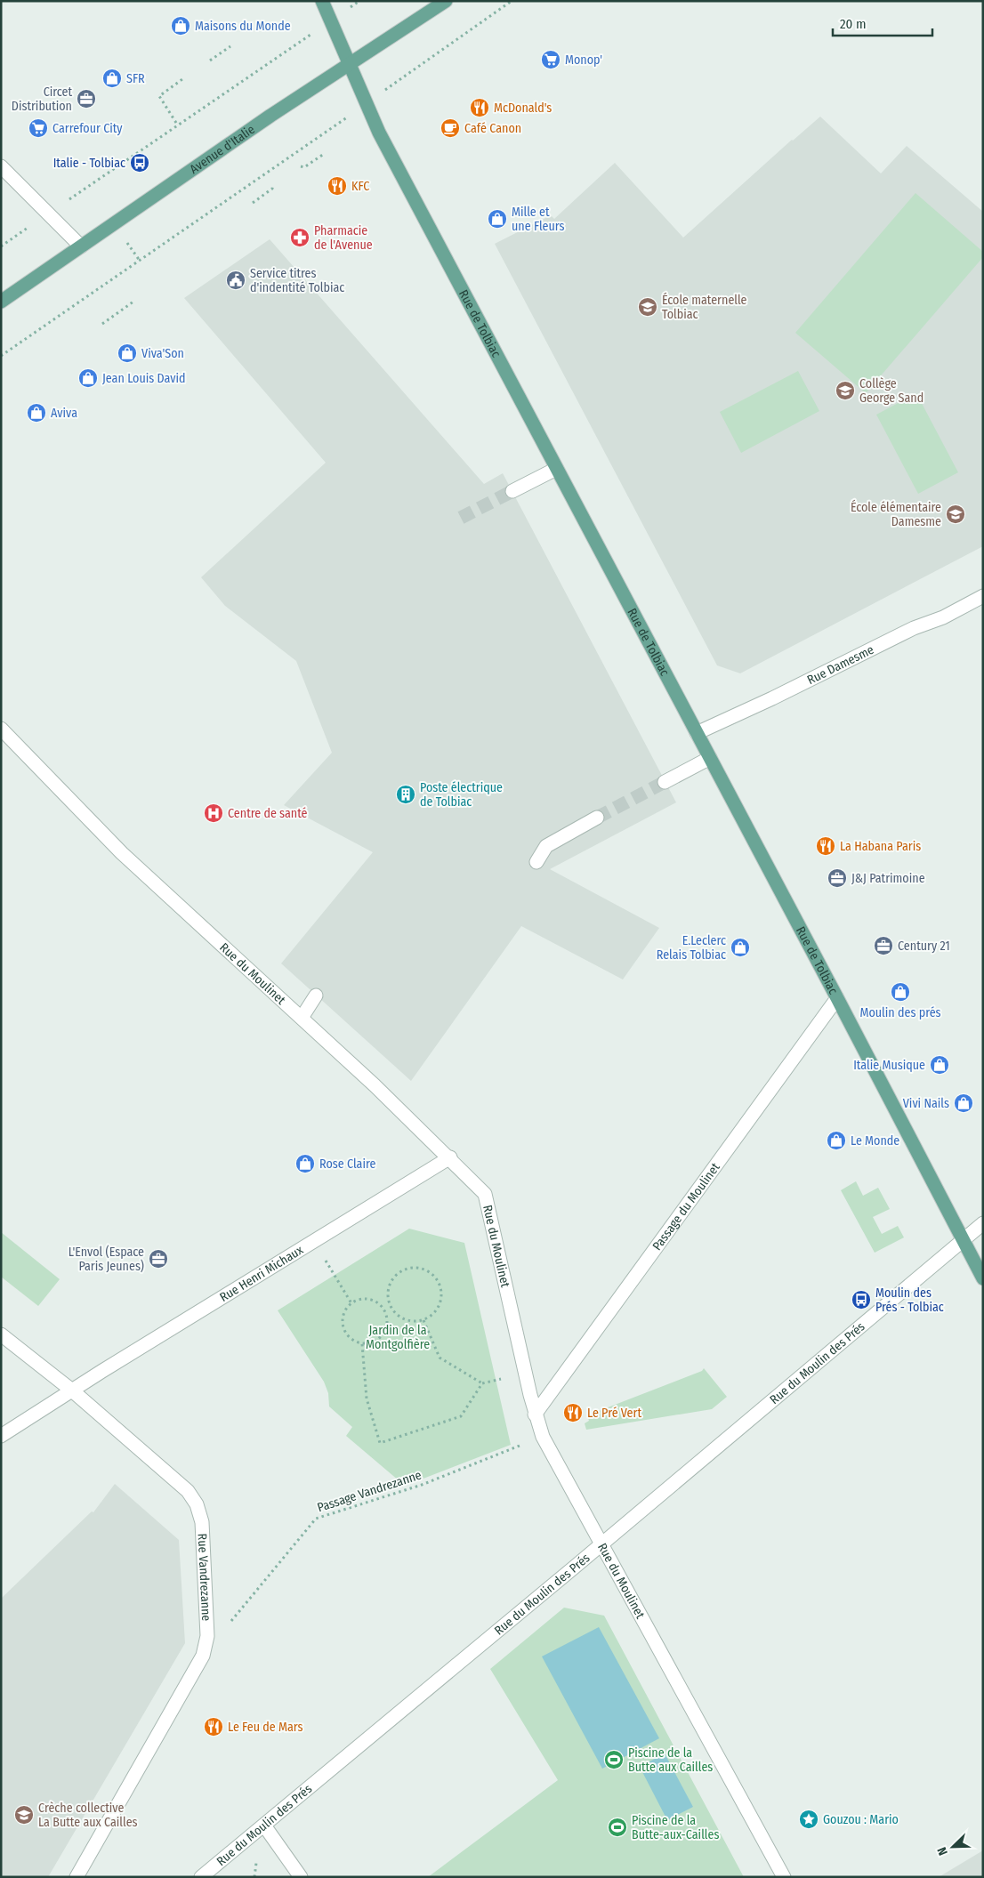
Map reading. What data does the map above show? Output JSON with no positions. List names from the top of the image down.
{
  "streets": {
    "main road": ["Avenue d'Italie", "Rue de Tolbiac"],
    "street": [
      "Rue Damesme",
      "Rue du Moulinet",
      "Passage du Moulinet",
      "Rue Henri Michaux",
      "Rue du Moulin des Prés",
      "Rue Vandrezanne"
    ],
    "path": ["Passage Vandrezanne"]
  },
  "crossings": [
    ["Avenue d'Italie", "Rue de Tolbiac"],
    ["Rue de Tolbiac", "Rue Damesme"],
    ["Rue de Tolbiac", "Passage du Moulinet"],
    ["Rue de Tolbiac", "Rue du Moulin des Prés"],
    ["Rue du Moulinet", "Passage du Moulinet"],
    ["Rue du Moulinet", "Rue Henri Michaux"],
    ["Rue du Moulinet", "Rue du Moulin des Prés"],
    ["Rue Henri Michaux", "Rue Vandrezanne"]
  ],
  "parks": ["Jardin de la Montgolfière"],
  "places": {
    "shop": [
      "Maisons du Monde",
      "SFR",
      "Mille et une Fleurs",
      "Viva'Son",
      "Jean Louis David",
      "Aviva",
      "E.Leclerc Relais Tolbiac",
      "Moulin des prés",
      "Italie Musique",
      "Vivi Nails",
      "Le Monde",
      "Rose Claire"
    ],
    "supermarket": ["Monop'", "Carrefour City"],
    "office": [
      "Circet Distribution",
      "J&J Patrimoine",
      "Century 21",
      "L'Envol (Espace Paris Jeunes)"
    ],
    "restaurant": [
      "McDonald's",
      "KFC",
      "La Habana Paris",
      "Le Pré Vert",
      "Le Feu de Mars"
    ],
    "cafe": ["Café Canon"],
    "bus stop": ["Italie - Tolbiac", "Moulin des Prés - Tolbiac"],
    "pharmacy": ["Pharmacie de l'Avenue"],
    "public building": ["Service titres d'indentité Tolbiac"],
    "school or university": [
      "École maternelle Tolbiac",
      "Collège George Sand",
      "École élémentaire Damesme",
      "Crèche collective La Butte aux Cailles"
    ],
    "building": ["Poste électrique de Tolbiac"],
    "hospital": ["Centre de santé"],
    "sports": ["Piscine de la Butte aux Cailles", "Piscine de la Butte-aux-Cailles"],
    "place": ["Gouzou : Mario"]
  },
  "scale_bar": "20 m",
  "north": "bottom left"
}
